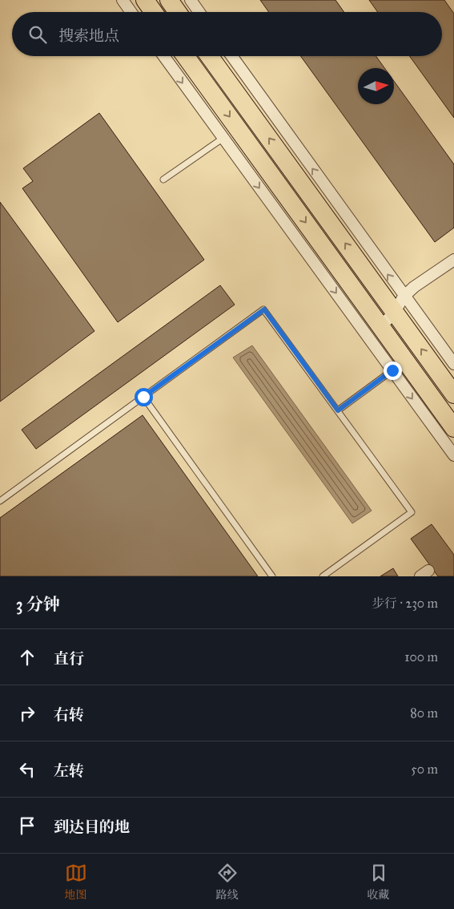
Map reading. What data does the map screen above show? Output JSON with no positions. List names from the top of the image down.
{
  "north": "right",
  "page": {
    "search": "搜索地点",
    "heading": ["3 分钟", "步行 · 230 m"],
    "list": [
      ["直行", "100 m"],
      ["右转", "80 m"],
      ["左转", "50 m"],
      "到达目的地"
    ],
    "nav": ["地图", "路线", "收藏"]
  }
}
